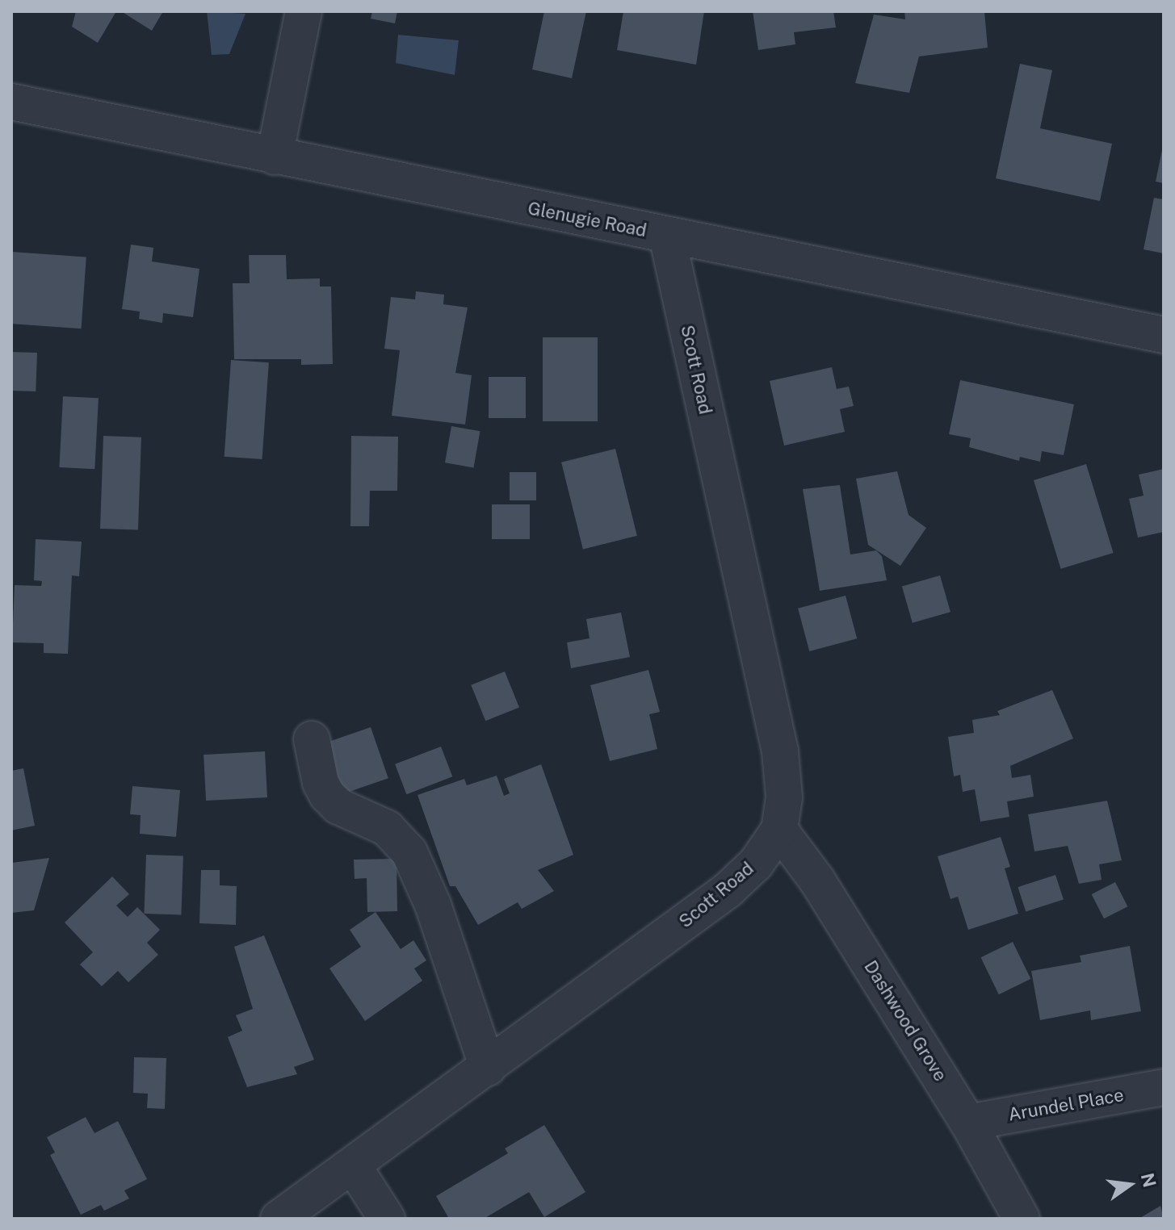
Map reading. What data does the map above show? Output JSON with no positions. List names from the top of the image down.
{
  "streets": {
    "street": [
      "Glenugie Road",
      "Scott Road",
      "Dashwood Grove",
      "Arundel Place"
    ]
  },
  "crossings": [
    ["Glenugie Road", "Scott Road"],
    ["Scott Road", "Dashwood Grove"],
    ["Dashwood Grove", "Arundel Place"]
  ],
  "north": "right"
}
